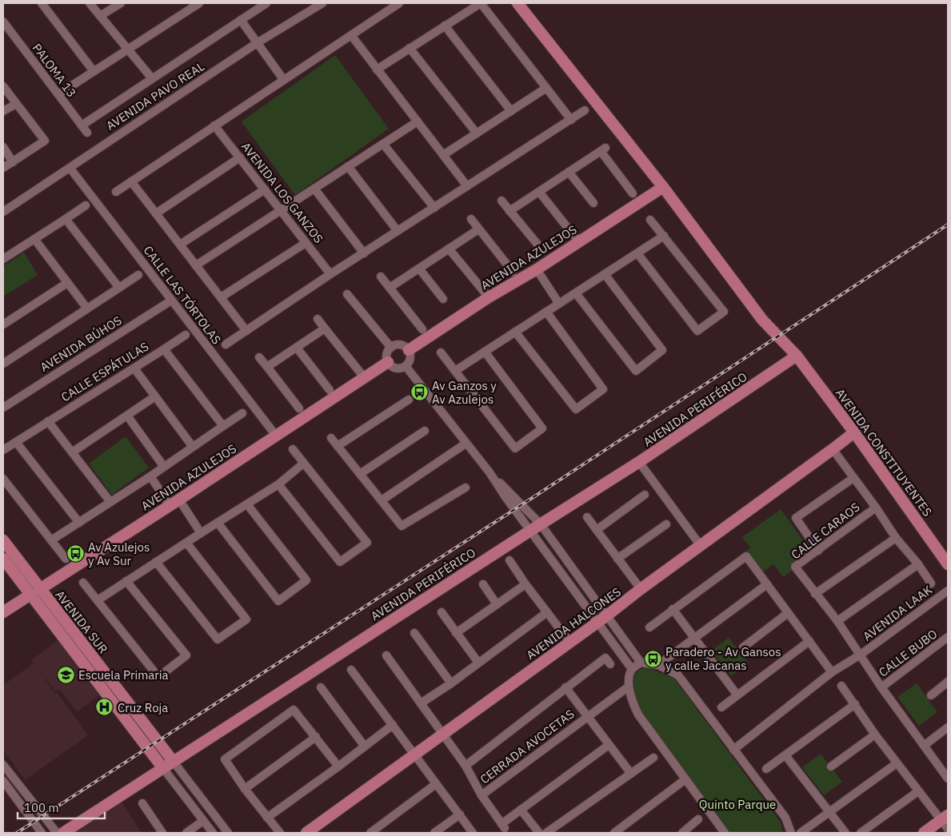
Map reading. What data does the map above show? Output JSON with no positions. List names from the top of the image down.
{
  "streets": {
    "main road": [
      "AVENIDA AZULEJOS",
      "AVENIDA PERIFÉRICO",
      "AVENIDA CONSTITUYENTES",
      "AVENIDA SUR",
      "AVENIDA HALCONES"
    ],
    "street": [
      "PALOMA 13",
      "AVENIDA PAVO REAL",
      "AVENIDA LOS GANZOS",
      "CALLE LAS TÓRTOLAS",
      "AVENIDA BÚHOS",
      "CALLE ESPÁTULAS",
      "CALLE CARAOS",
      "AVENIDA LAAK",
      "CALLE BUBO",
      "CERRADA AVOCETAS"
    ]
  },
  "crossings": [
    ["AVENIDA PAVO REAL", "CALLE LAS TÓRTOLAS"],
    ["AVENIDA AZULEJOS", "CALLE LAS TÓRTOLAS"],
    ["AVENIDA AZULEJOS", "AVENIDA CONSTITUYENTES"],
    ["AVENIDA AZULEJOS", "AVENIDA SUR"],
    ["CALLE LAS TÓRTOLAS", "AVENIDA BÚHOS"],
    ["AVENIDA PERIFÉRICO", "AVENIDA CONSTITUYENTES"],
    ["AVENIDA PERIFÉRICO", "AVENIDA SUR"],
    ["AVENIDA CONSTITUYENTES", "AVENIDA HALCONES"],
    ["CALLE CARAOS", "AVENIDA LAAK"],
    ["CALLE CARAOS", "AVENIDA HALCONES"],
    ["CALLE CARAOS", "CALLE BUBO"],
    ["AVENIDA LAAK", "CALLE BUBO"],
    ["AVENIDA HALCONES", "CERRADA AVOCETAS"]
  ],
  "parks": ["Quinto Parque"],
  "places": {
    "bus stop": ["Av Ganzos y Av Azulejos", "Av Azulejos y Av Sur", "Paradero - Av Gansos y calle Jacanas"],
    "school or university": ["Escuela Primaria"],
    "hospital": ["Cruz Roja"]
  },
  "scale_bar": "100 m"
}
